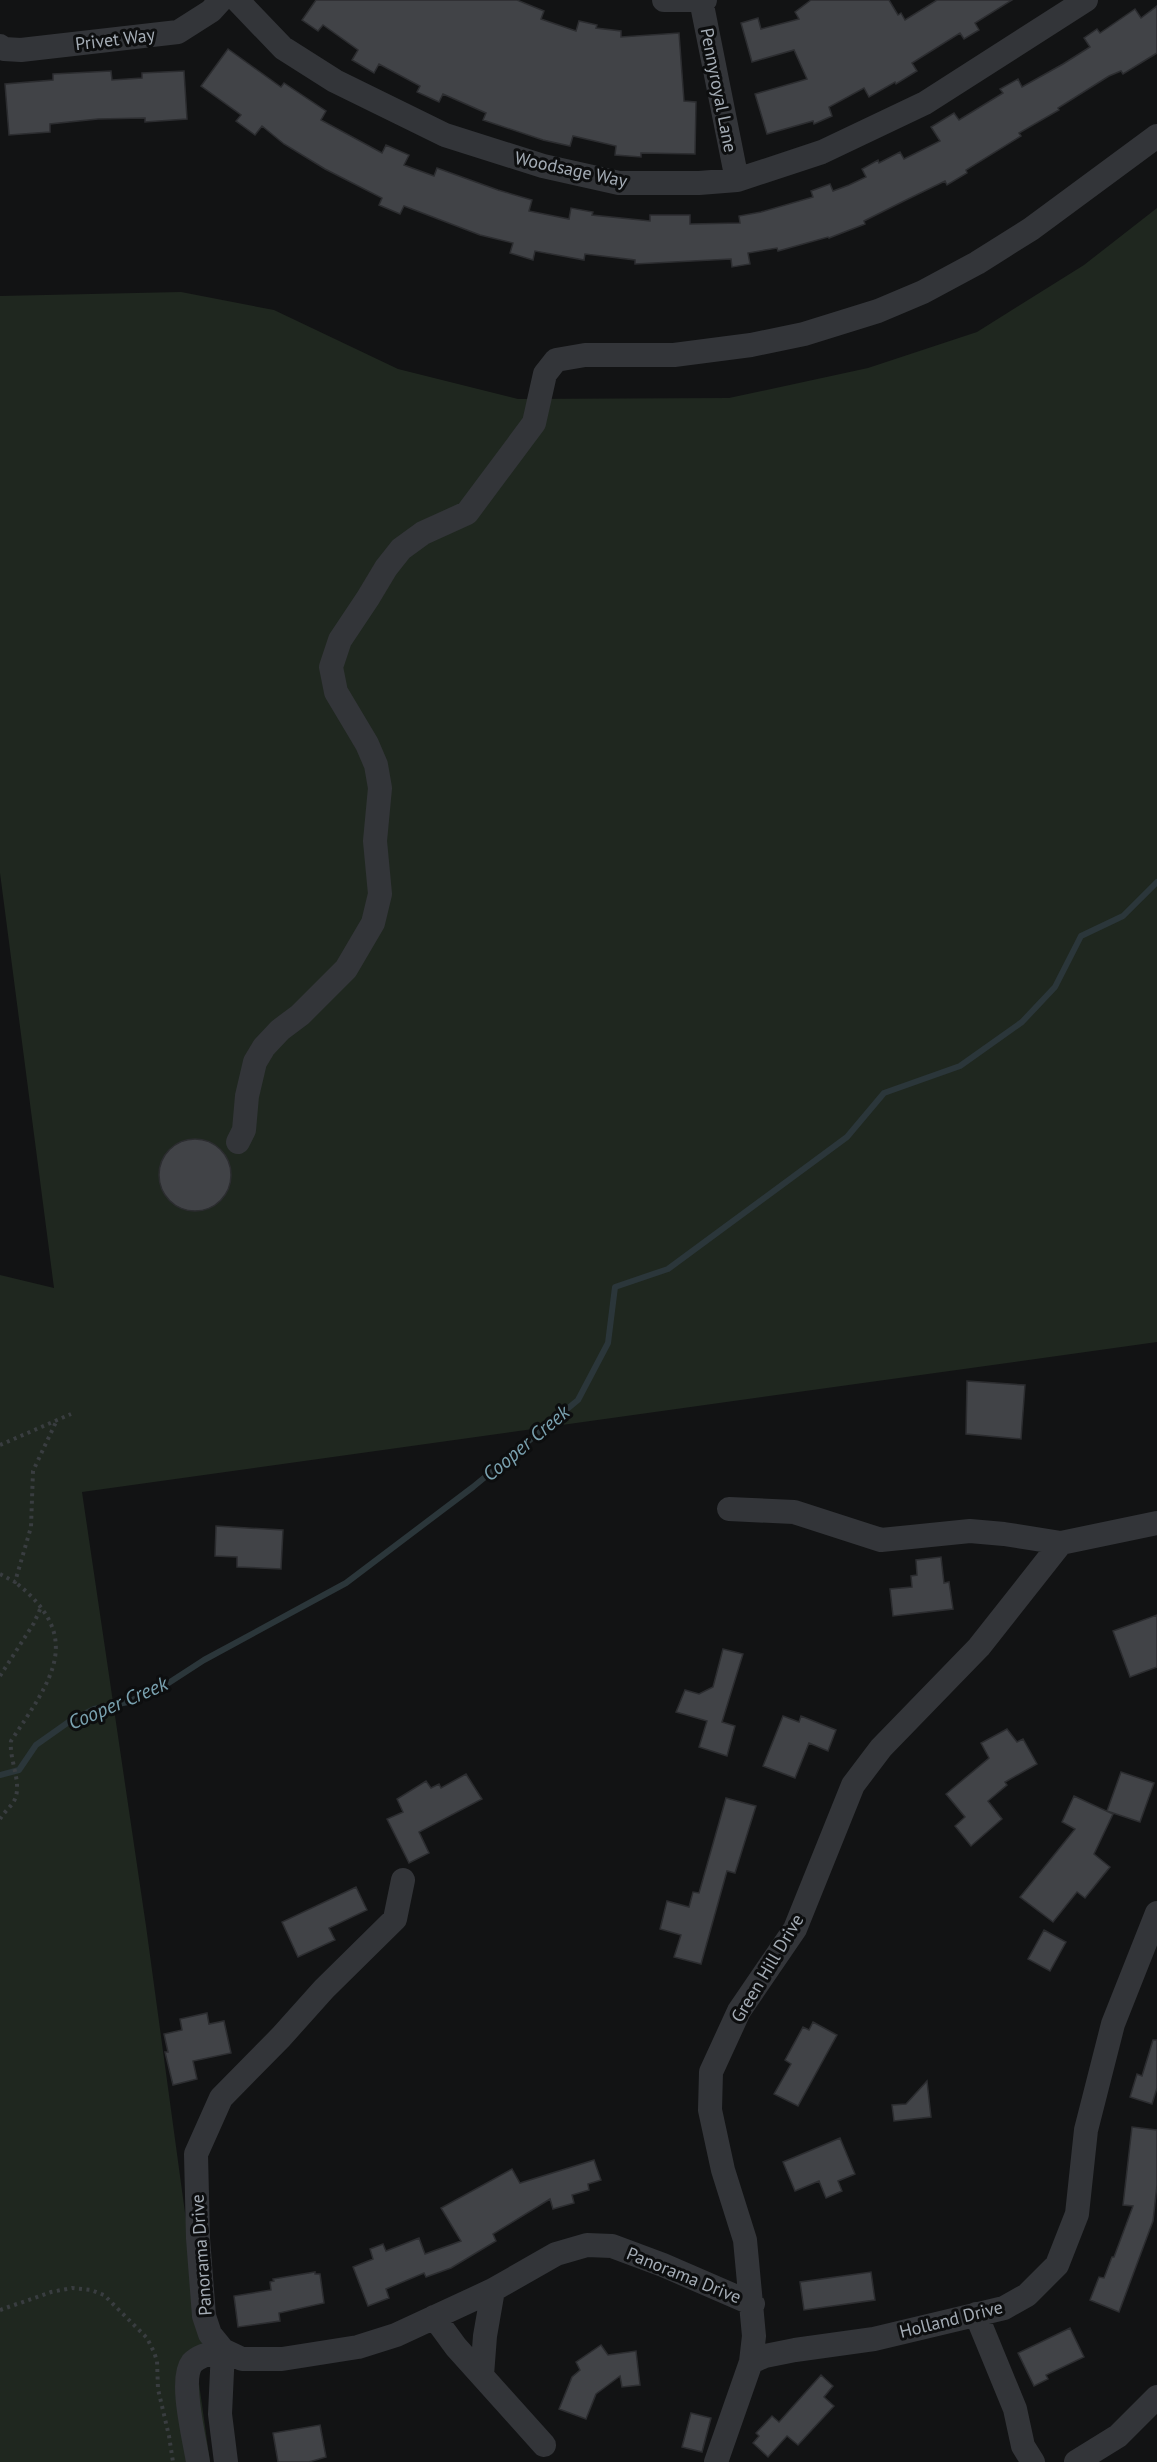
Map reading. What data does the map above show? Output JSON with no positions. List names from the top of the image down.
{
  "streets": {
    "street": [
      "Privet Way",
      "Pennyroyal Lane",
      "Woodsage Way",
      "Green Hill Drive",
      "Panorama Drive",
      "Holland Drive"
    ]
  },
  "crossings": [
    ["Pennyroyal Lane", "Woodsage Way"],
    ["Green Hill Drive", "Panorama Drive"],
    ["Green Hill Drive", "Holland Drive"]
  ],
  "water": ["Cooper Creek"]
}
